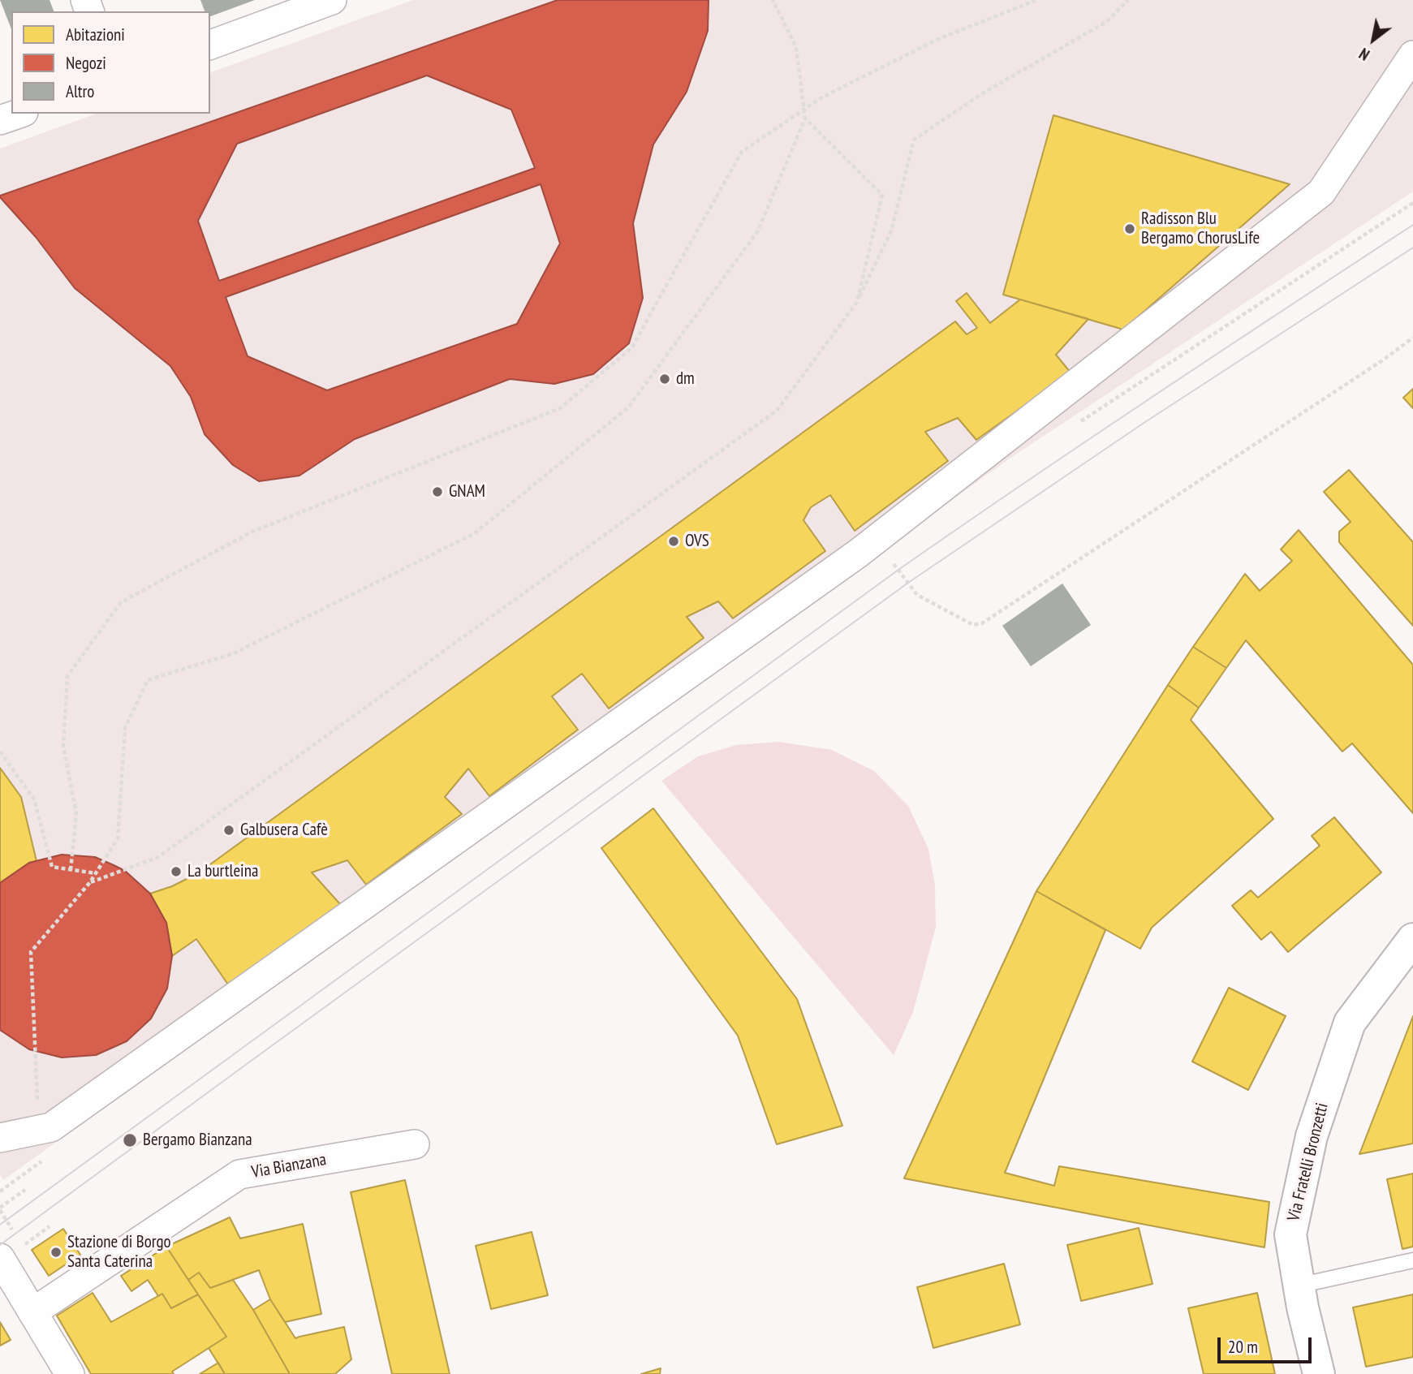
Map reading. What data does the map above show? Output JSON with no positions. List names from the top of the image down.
{
  "streets": {
    "street": ["Via Fratelli Bronzetti", "Via Bianzana"]
  },
  "places": [
    "Radisson Blu Bergamo ChorusLife",
    "dm",
    "GNAM",
    "OVS",
    "Galbusera Cafè",
    "La burtleina",
    "Bergamo Bianzana",
    "Stazione di Borgo Santa Caterina"
  ],
  "legend": ["Abitazioni", "Negozi", "Altro"],
  "scale_bar": "20 m",
  "north": "bottom left"
}
